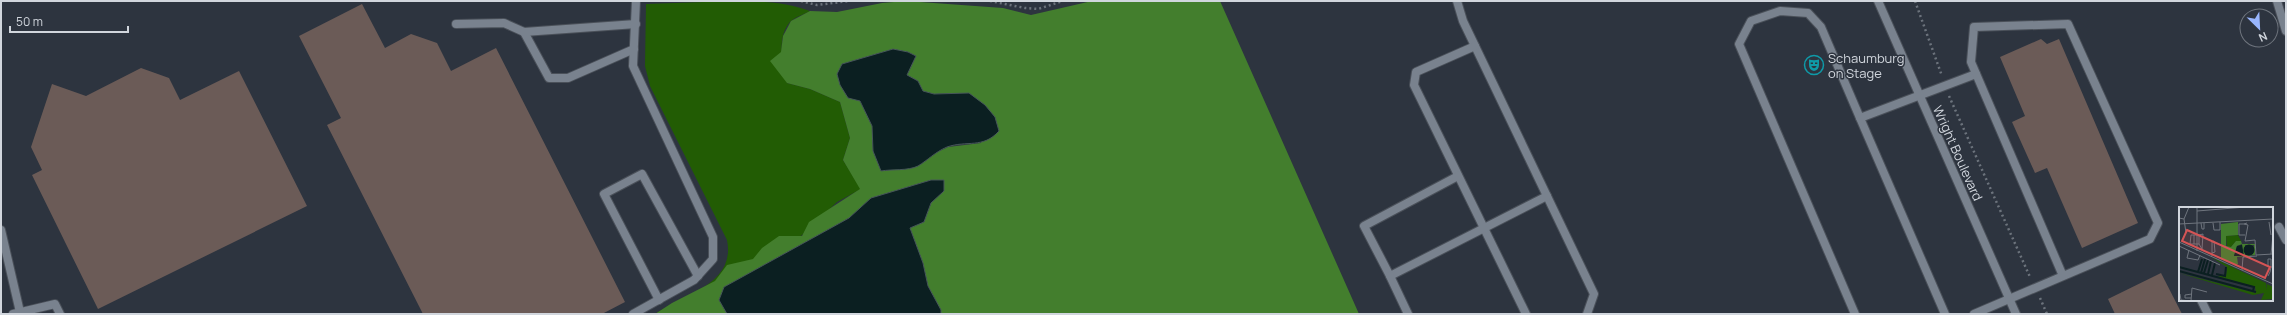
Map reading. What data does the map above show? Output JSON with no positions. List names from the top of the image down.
{
  "streets": {
    "street": ["Wright Boulevard"]
  },
  "places": {
    "theatre": ["Schaumburg on Stage"]
  },
  "scale_bar": "50 m",
  "north": "bottom right"
}
